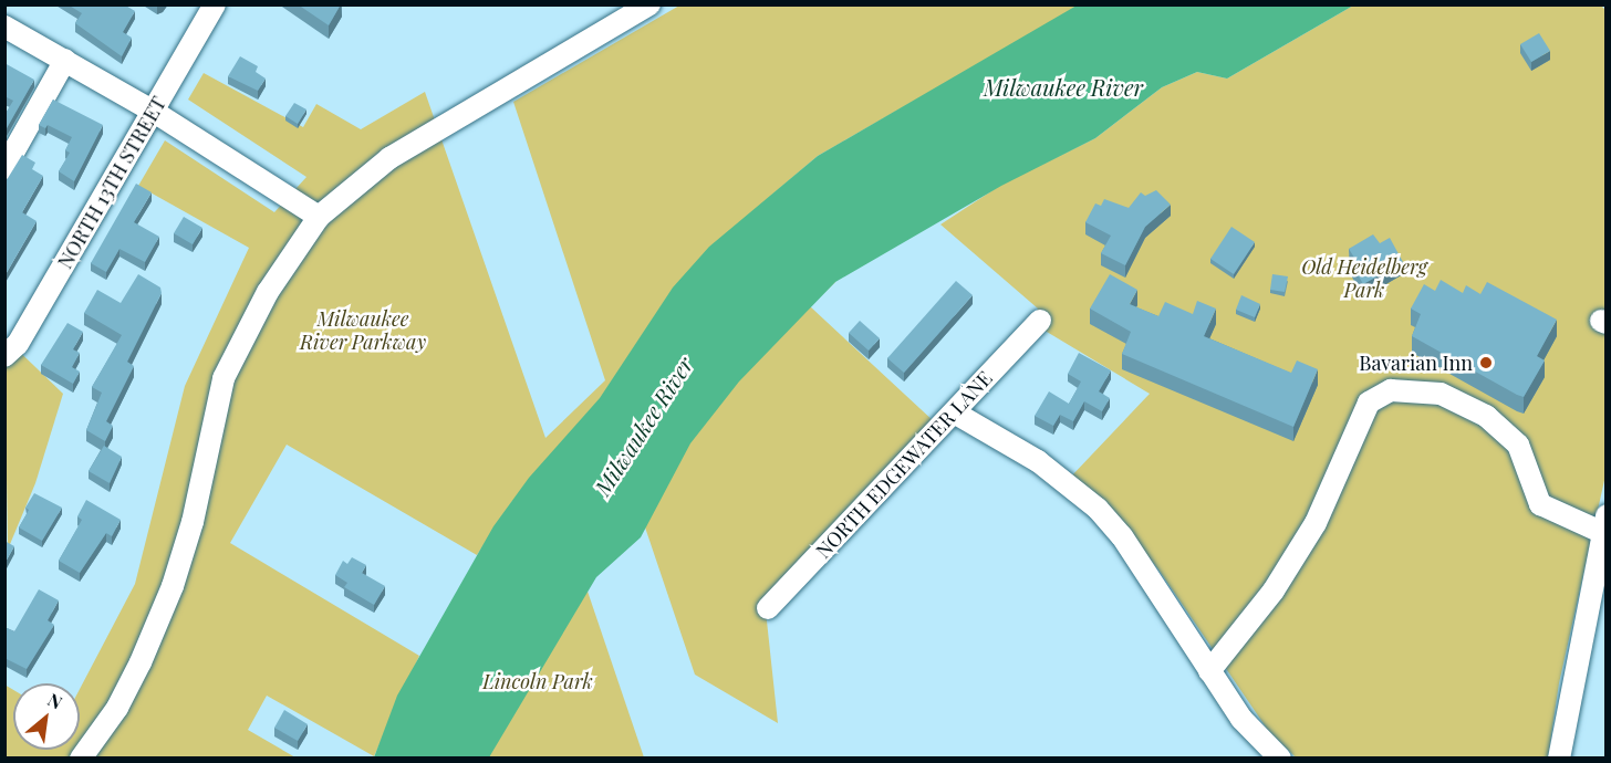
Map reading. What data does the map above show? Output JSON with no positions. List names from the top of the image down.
{
  "streets": {
    "street": ["NORTH 13TH STREET", "NORTH EDGEWATER LANE"]
  },
  "water": ["Milwaukee River"],
  "parks": ["Old Heidelberg Park", "Milwaukee River Parkway", "Lincoln Park"],
  "places": ["Bavarian Inn"],
  "north": "top right"
}
